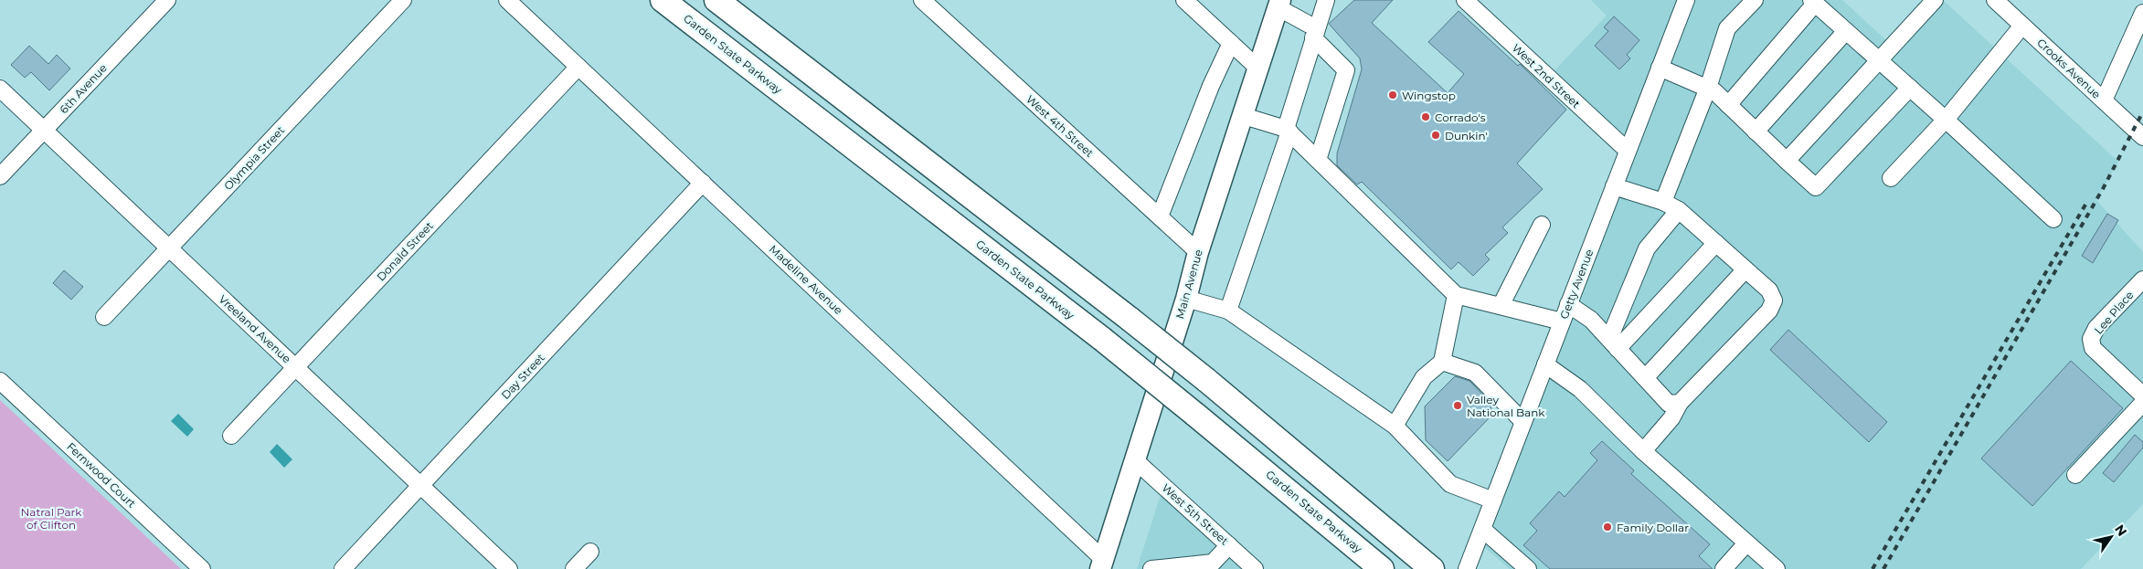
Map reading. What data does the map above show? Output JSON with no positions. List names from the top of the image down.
{
  "streets": {
    "highway": ["Garden State Parkway"],
    "main road": ["Main Avenue"],
    "street": [
      "Crooks Avenue",
      "West 2nd Street",
      "6th Avenue",
      "West 4th Street",
      "Olympia Street",
      "Donald Street",
      "Madeline Avenue",
      "Getty Avenue",
      "Lee Place",
      "Vreeland Avenue",
      "Day Street",
      "Fernwood Court",
      "West 5th Street"
    ]
  },
  "crossings": [
    ["West 2nd Street", "Getty Avenue"],
    ["6th Avenue", "Vreeland Avenue"],
    ["West 4th Street", "Main Avenue"],
    ["Olympia Street", "Vreeland Avenue"],
    ["Donald Street", "Madeline Avenue"],
    ["Donald Street", "Vreeland Avenue"],
    ["Madeline Avenue", "Main Avenue"],
    ["Madeline Avenue", "Day Street"],
    ["Main Avenue", "West 5th Street"],
    ["Vreeland Avenue", "Day Street"]
  ],
  "parks": ["Natral Park of Clifton"],
  "places": [
    "Wingstop",
    "Corrado's",
    "Dunkin'",
    "Valley National Bank",
    "Family Dollar"
  ],
  "north": "top right"
}
